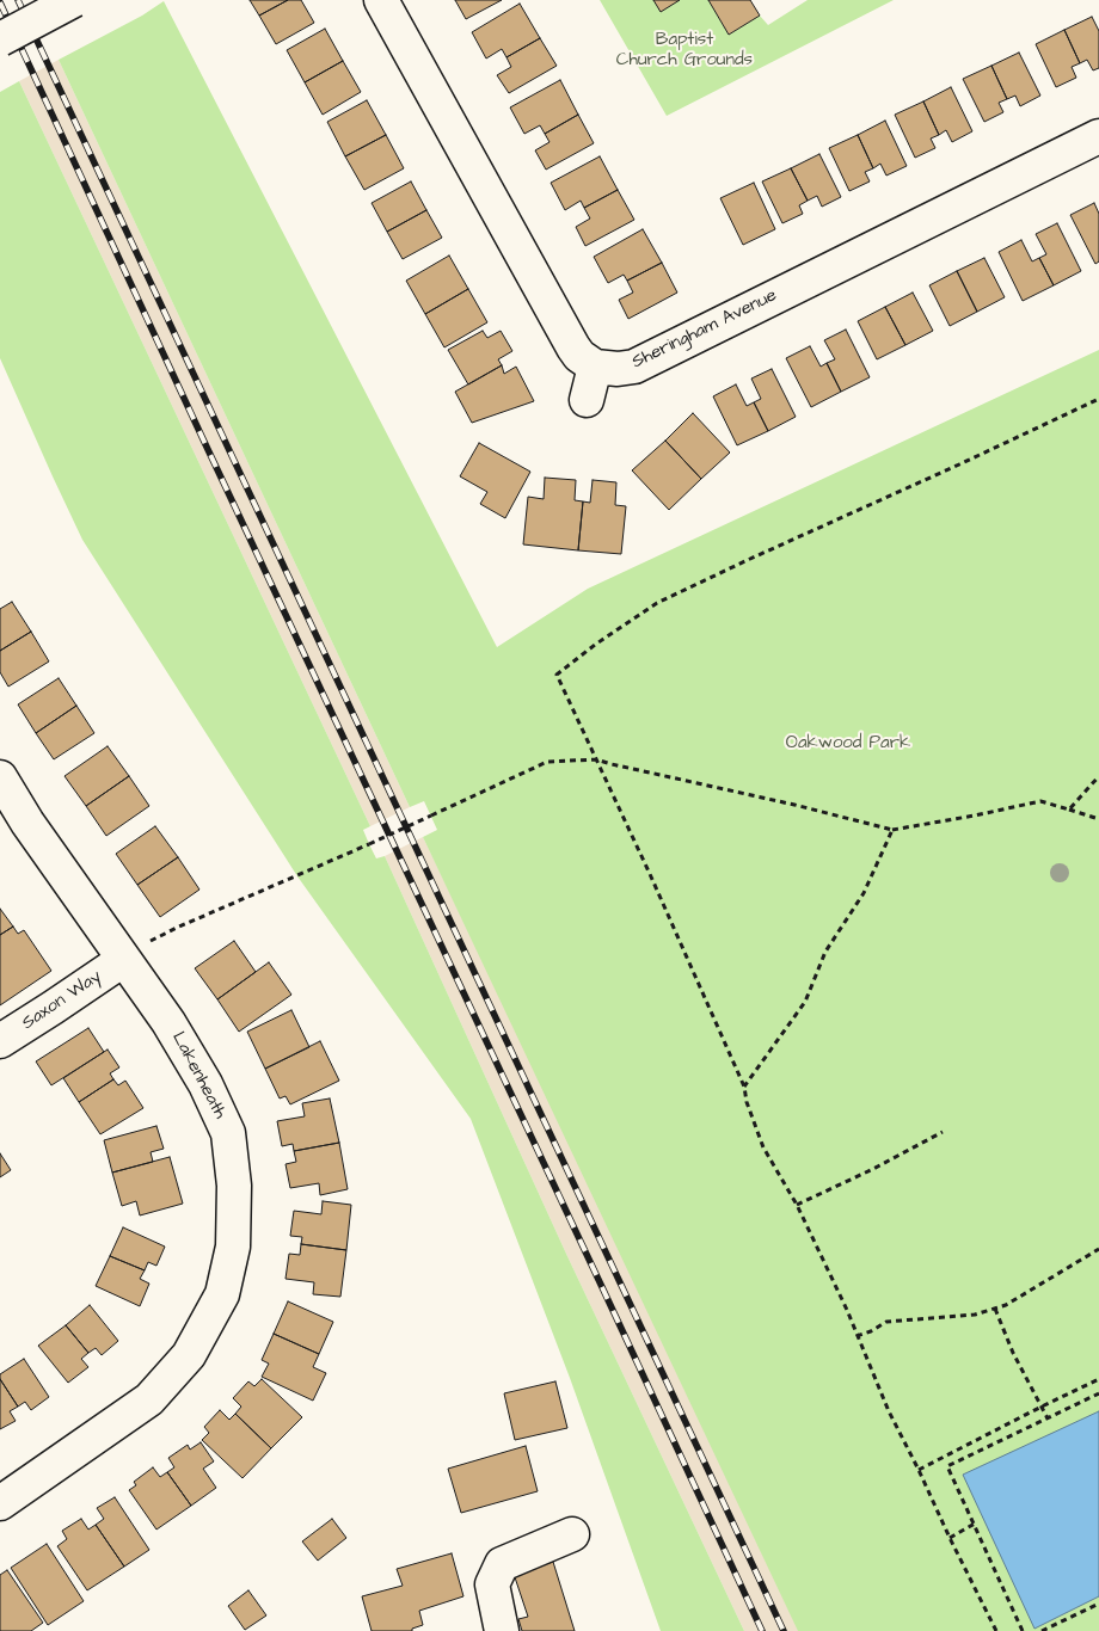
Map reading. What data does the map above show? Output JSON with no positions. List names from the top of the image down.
{
  "streets": {
    "street": ["Sheringham Avenue", "Saxon Way", "Lakenheath"]
  },
  "crossings": [
    ["Saxon Way", "Lakenheath"]
  ],
  "parks": ["Baptist Church Grounds", "Oakwood Park"]
}
